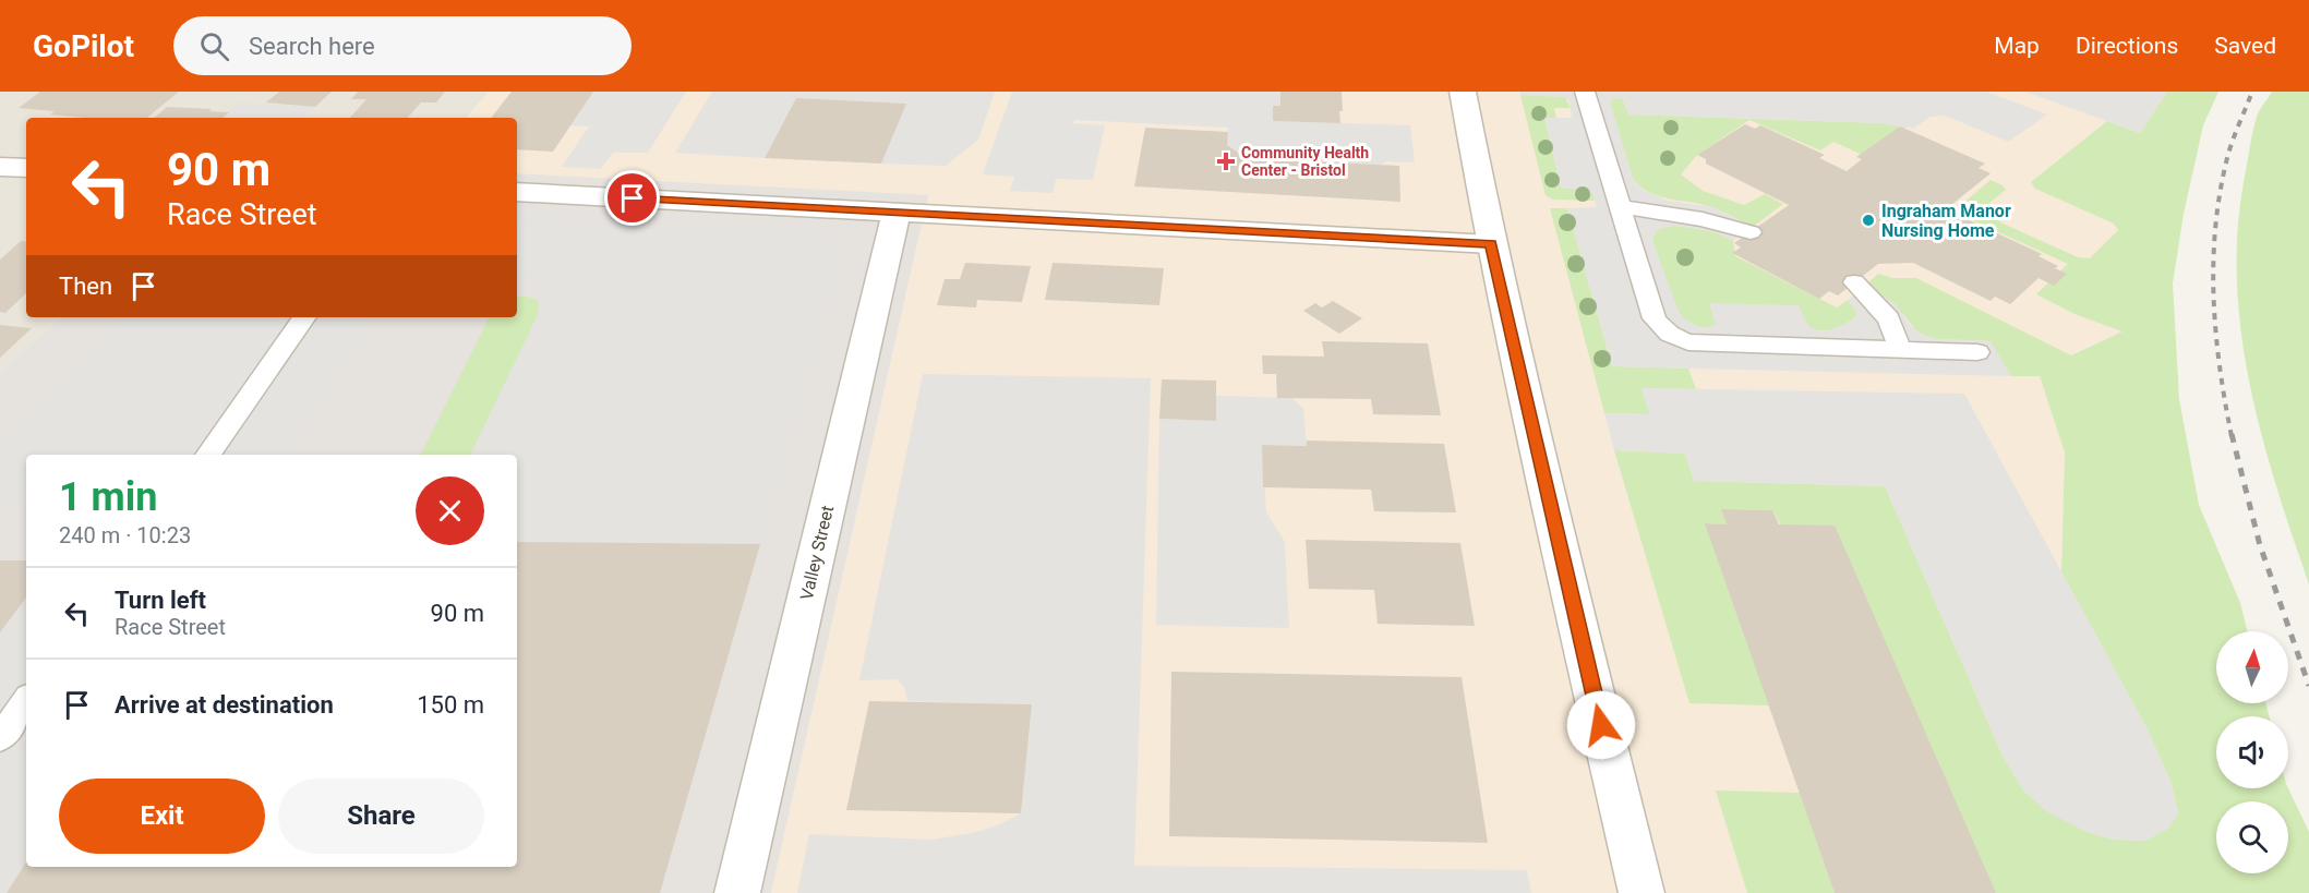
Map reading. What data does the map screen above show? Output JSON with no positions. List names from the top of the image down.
{
  "streets": {
    "street": ["Valley Street"]
  },
  "places": {
    "health": ["Community Health Center - Bristol"],
    "other": ["Ingraham Manor Nursing Home"]
  },
  "north": "top",
  "page": {
    "header": "GoPilot",
    "search": "Search here",
    "nav": ["Map", "Directions", "Saved"],
    "turn": ["90 m", "Race Street"],
    "then": "Then",
    "heading": ["1 min", "240 m · 10:23"],
    "list": [
      {
        "name": "Turn left",
        "note": "Race Street",
        "value": "90 m"
      },
      {
        "name": "Arrive at destination",
        "value": "150 m"
      }
    ],
    "buttons": ["Exit", "Share"]
  }
}
